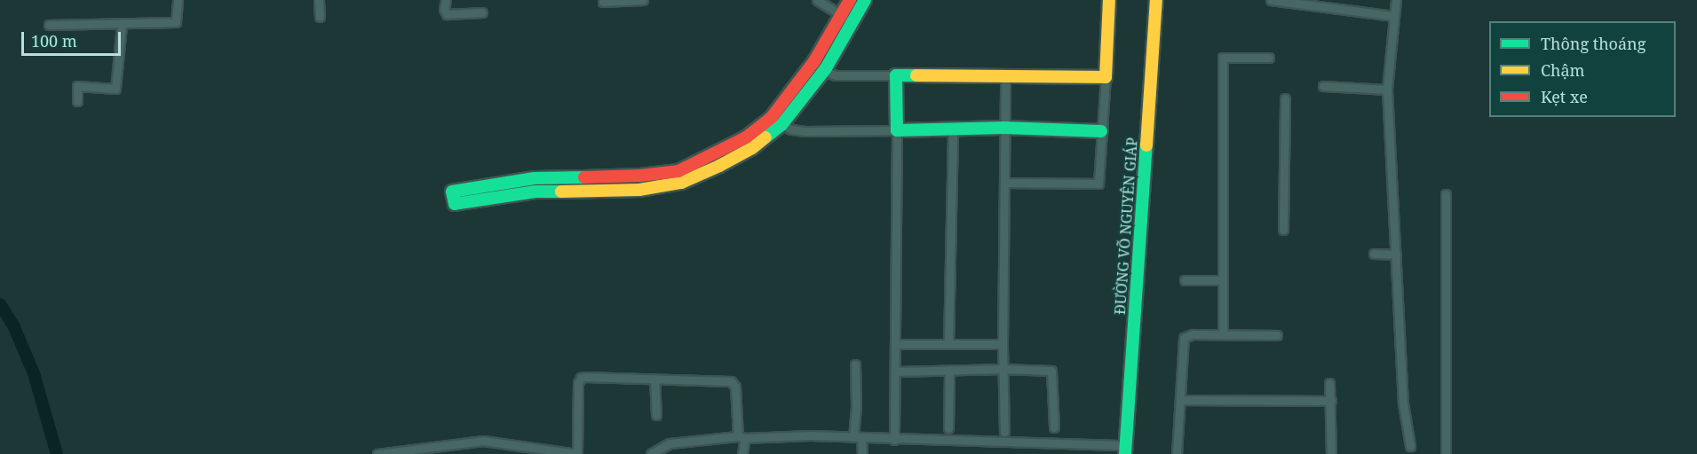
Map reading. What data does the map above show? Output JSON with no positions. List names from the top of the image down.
{
  "streets": {
    "street": ["ĐƯỜNG VÕ NGUYÊN GIÁP"]
  },
  "legend": ["Thông thoáng", "Chậm", "Kẹt xe"],
  "scale_bar": "100 m"
}
